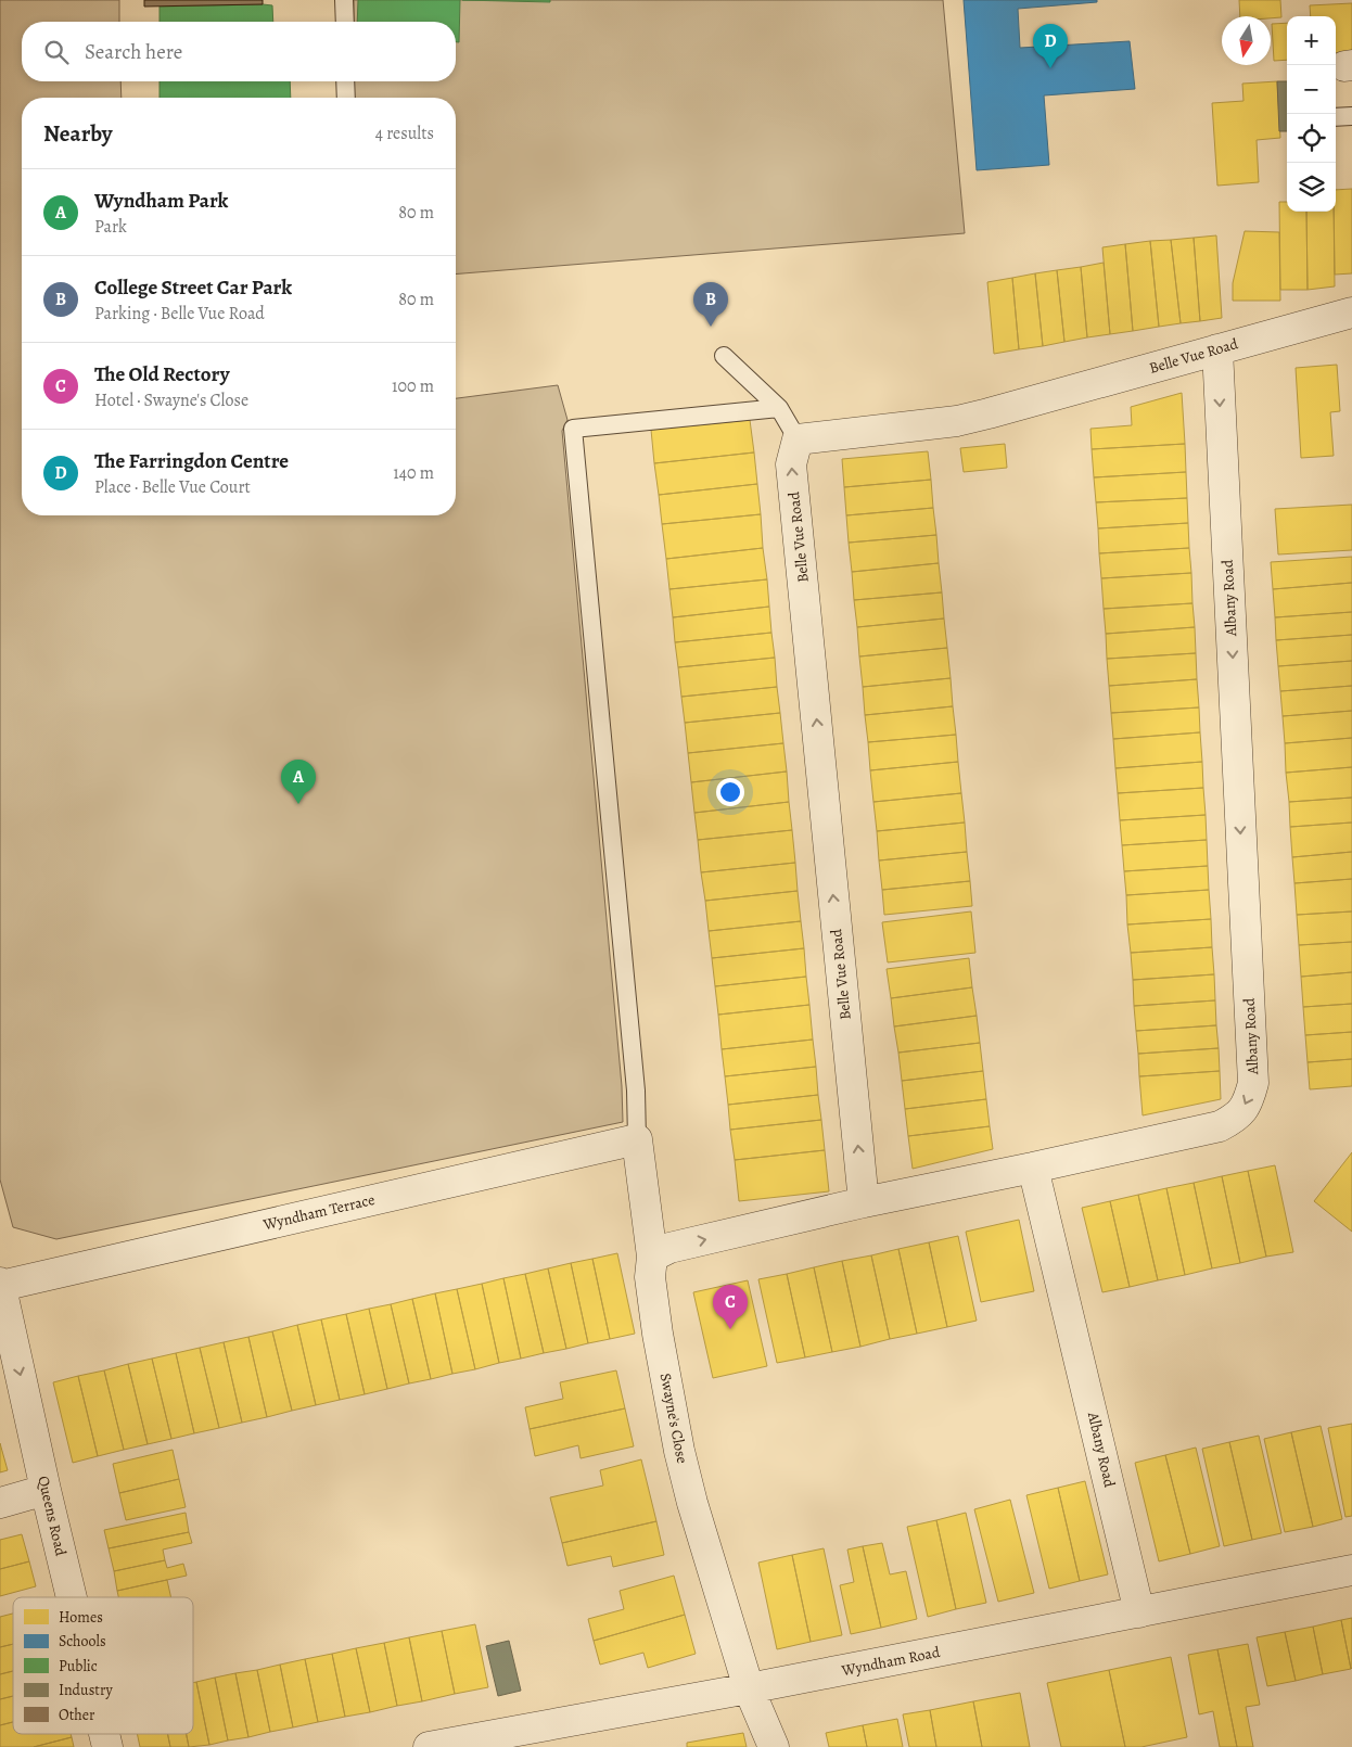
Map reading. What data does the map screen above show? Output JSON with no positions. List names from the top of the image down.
{
  "streets": {
    "street": [
      "Belle Vue Road",
      "Albany Road",
      "Wyndham Terrace",
      "Swayne's Close",
      "Queens Road",
      "Wyndham Road"
    ]
  },
  "crossings": [
    ["Belle Vue Road", "Albany Road"],
    ["Albany Road", "Wyndham Road"],
    ["Wyndham Terrace", "Swayne's Close"],
    ["Wyndham Terrace", "Queens Road"],
    ["Swayne's Close", "Wyndham Road"]
  ],
  "one_way": ["Belle Vue Road", "Albany Road", "Queens Road"],
  "legend": [
    "Homes",
    "Schools",
    "Public",
    "Industry",
    "Other"
  ],
  "north": "bottom",
  "page": {
    "map_buttons": ["+", "−"],
    "search": "Search here",
    "pins": [
      "D",
      "B",
      "A",
      "C"
    ],
    "heading": ["Nearby", "4 results"],
    "list": [
      {
        "mark": "A",
        "name": "Wyndham Park",
        "note": "Park",
        "value": "80 m"
      },
      {
        "mark": "B",
        "name": "College Street Car Park",
        "note": "Parking · Belle Vue Road",
        "value": "80 m"
      },
      {
        "mark": "C",
        "name": "The Old Rectory",
        "note": "Hotel · Swayne's Close",
        "value": "100 m"
      },
      {
        "mark": "D",
        "name": "The Farringdon Centre",
        "note": "Place · Belle Vue Court",
        "value": "140 m"
      }
    ]
  }
}
